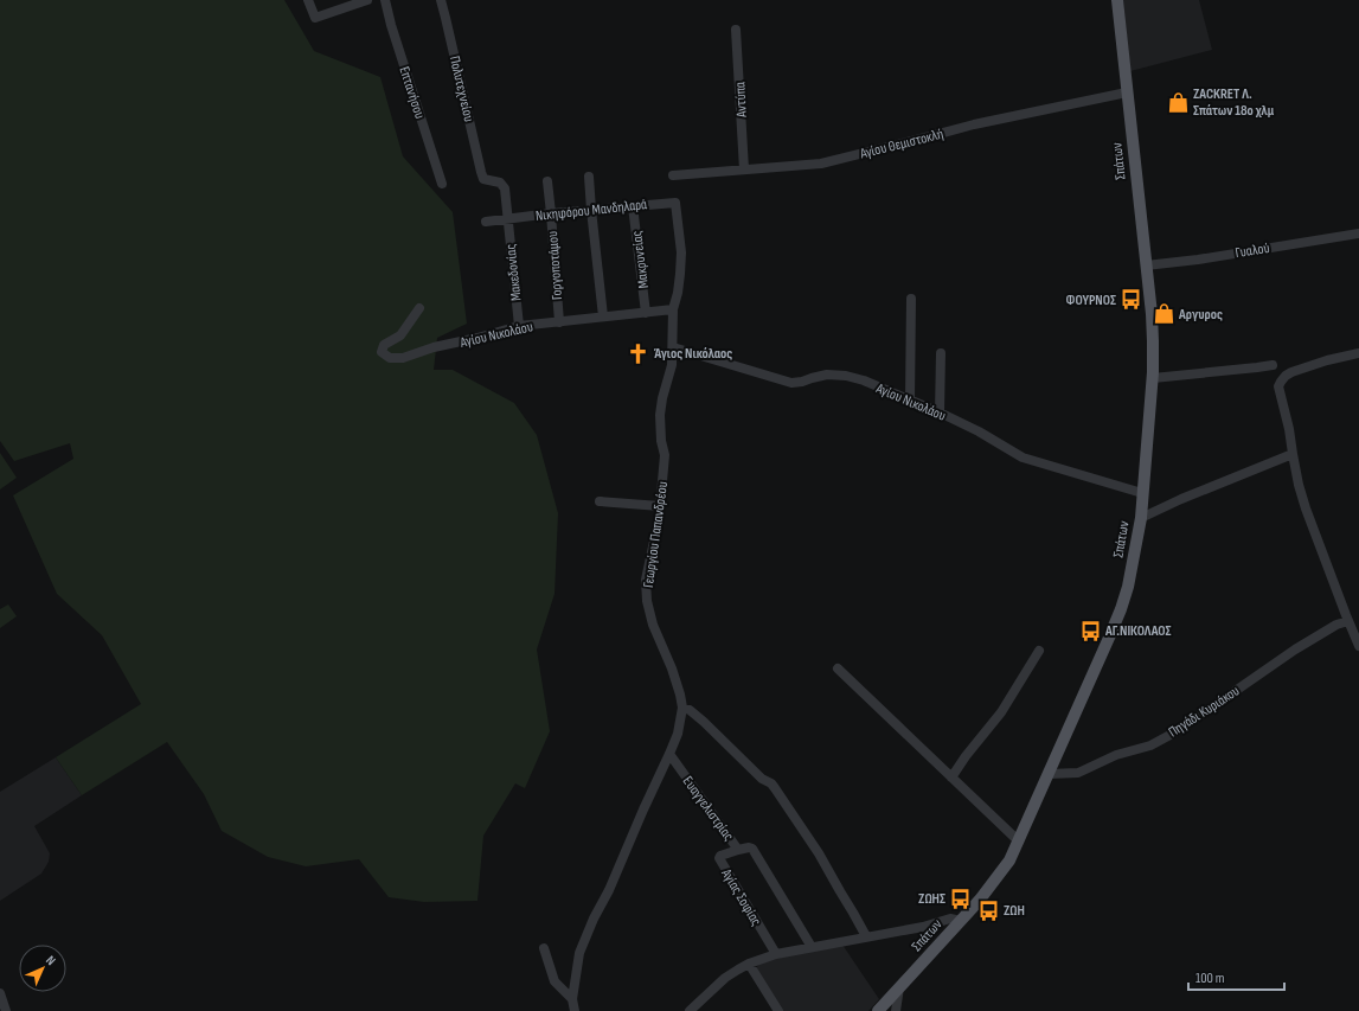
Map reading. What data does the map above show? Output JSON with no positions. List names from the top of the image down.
{
  "streets": {
    "main road": ["Σπάτων"],
    "street": [
      "Πολυτεχνείου",
      "Επτανήσου",
      "Αντύπα",
      "Αγίου Θεμιστοκλή",
      "Νικηφόρου Μανδηλαρά",
      "Γυαλού",
      "Μακρυνείας",
      "Γοργοποτάμου",
      "Μακεδονίας",
      "Αγίου Νικολάου",
      "Γεωργίου Παπανδρέου",
      "Πηγάδι Κυριάκου",
      "Ευαγγελιστρίας",
      "Αγίας Σοφίας"
    ]
  },
  "crossings": [
    ["Πολυτεχνείου", "Μακεδονίας"],
    ["Αντύπα", "Αγίου Θεμιστοκλή"],
    ["Αγίου Θεμιστοκλή", "Σπάτων"],
    ["Σπάτων", "Γυαλού"],
    ["Σπάτων", "Αγίου Νικολάου"],
    ["Σπάτων", "Πηγάδι Κυριάκου"],
    ["Νικηφόρου Μανδηλαρά", "Μακρυνείας"],
    ["Νικηφόρου Μανδηλαρά", "Γοργοποτάμου"],
    ["Νικηφόρου Μανδηλαρά", "Μακεδονίας"],
    ["Νικηφόρου Μανδηλαρά", "Γεωργίου Παπανδρέου"],
    ["Μακρυνείας", "Αγίου Νικολάου"],
    ["Γοργοποτάμου", "Αγίου Νικολάου"],
    ["Μακεδονίας", "Αγίου Νικολάου"],
    ["Αγίου Νικολάου", "Γεωργίου Παπανδρέου"],
    ["Γεωργίου Παπανδρέου", "Ευαγγελιστρίας"],
    ["Ευαγγελιστρίας", "Αγίας Σοφίας"]
  ],
  "places": {
    "shop": ["ZACKRET Λ. Σπάτων 18ο χλμ", "Αργυρος"],
    "bus stop": [
      "ΦΟΥΡΝΟΣ",
      "ΑΓ.ΝΙΚΟΛΑΟΣ",
      "ΖΩΗΣ",
      "ΖΩΗ"
    ],
    "church": ["Άγιος Νικόλαος"]
  },
  "scale_bar": "100 m",
  "north": "top right"
}
